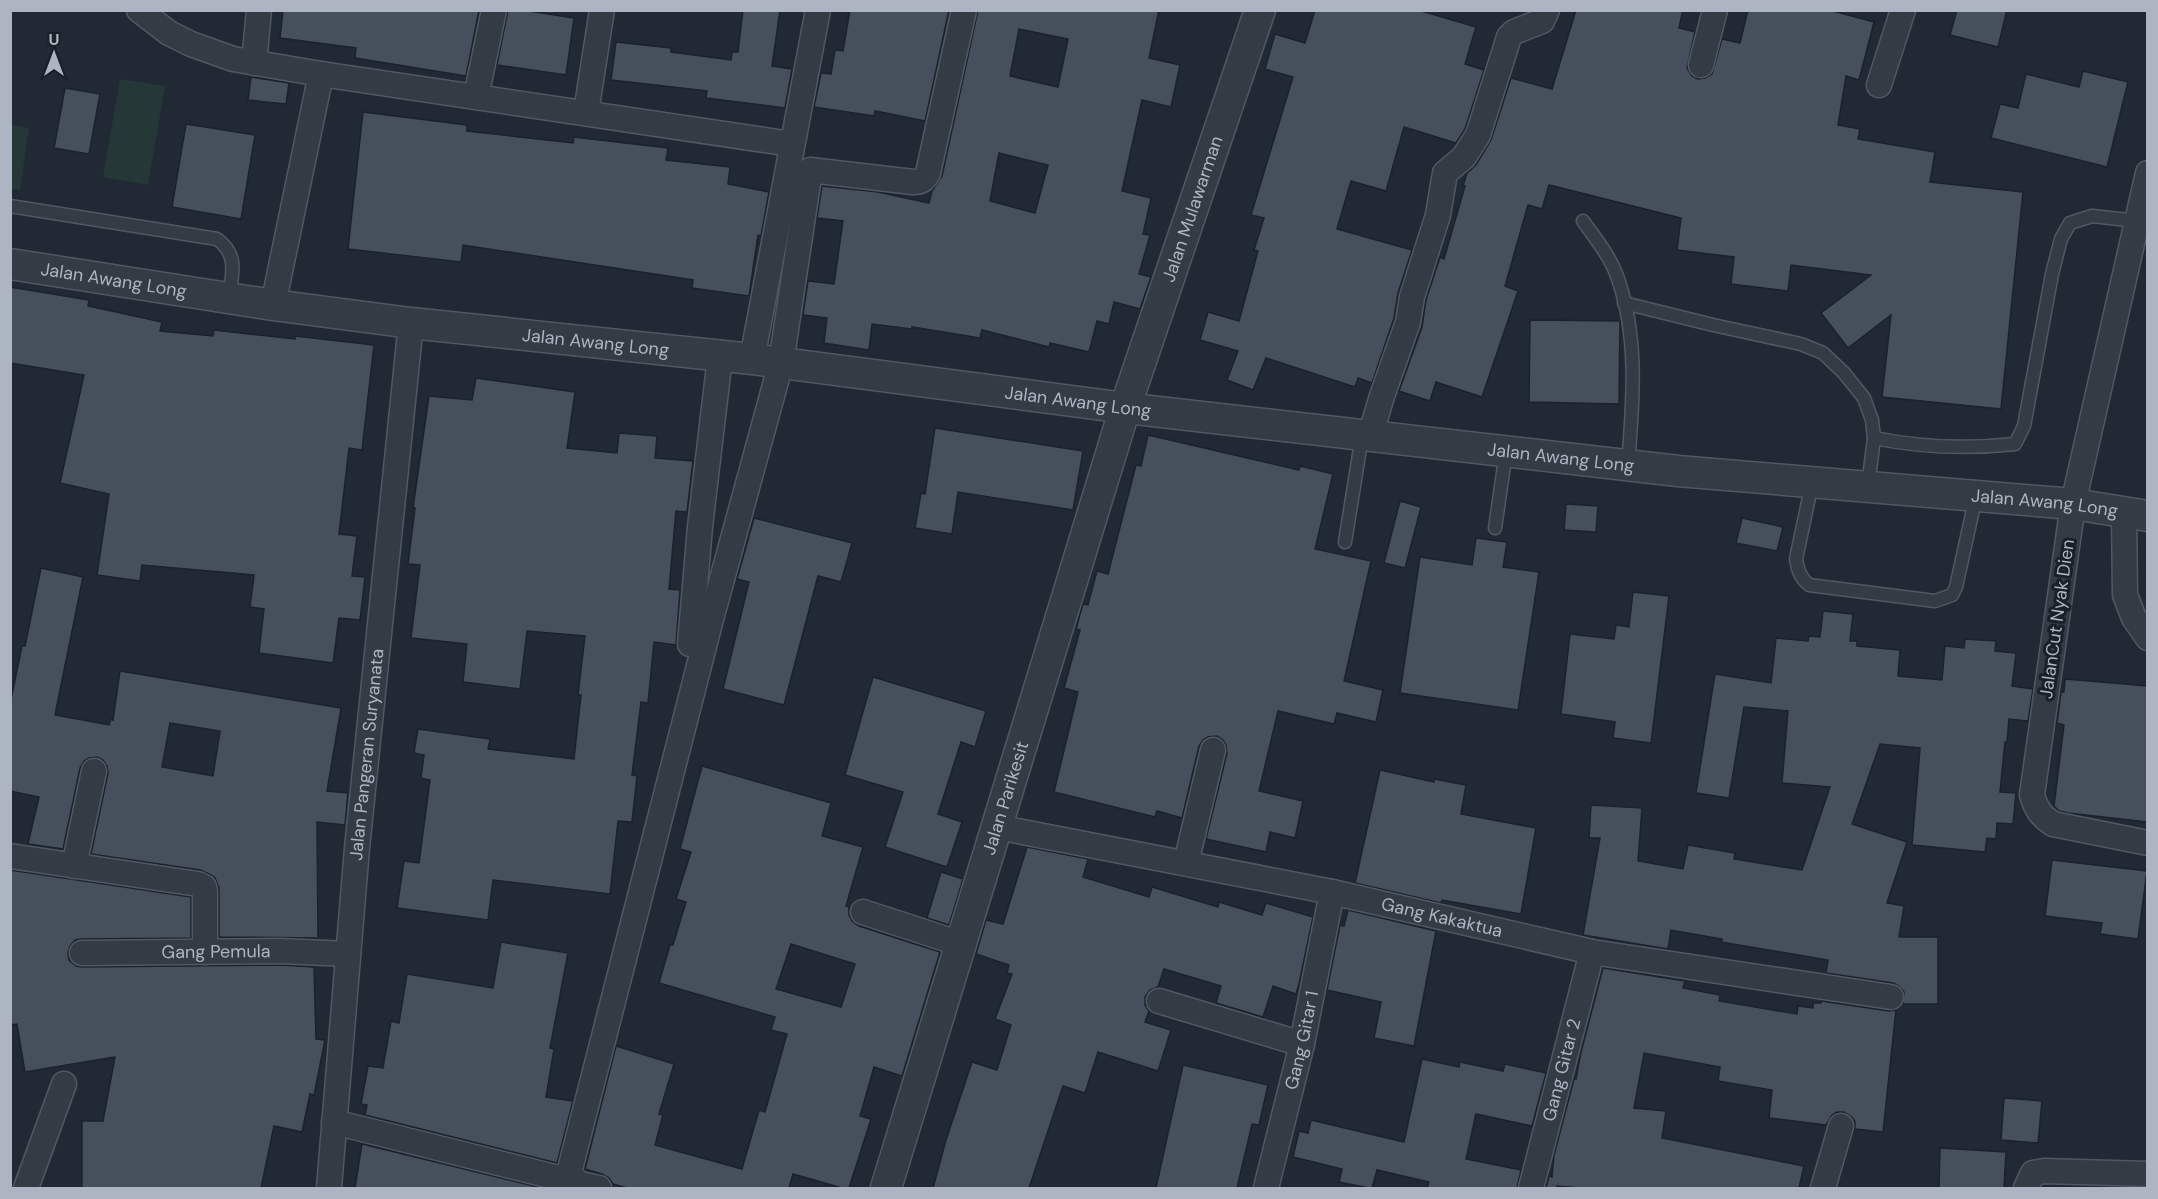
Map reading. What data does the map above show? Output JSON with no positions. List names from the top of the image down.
{
  "streets": {
    "street": [
      "Jalan Mulawarman",
      "Jalan Awang Long",
      "JalanCut Nyak Dien",
      "Jalan Pangeran Suryanata",
      "Jalan Parikesit",
      "Gang Kakaktua",
      "Gang Pemula",
      "Gang Gitar 1",
      "Gang Gitar 2"
    ]
  },
  "crossings": [
    ["Jalan Mulawarman", "Jalan Awang Long"],
    ["Jalan Mulawarman", "Jalan Parikesit"],
    ["Jalan Awang Long", "JalanCut Nyak Dien"],
    ["Jalan Awang Long", "Jalan Pangeran Suryanata"],
    ["Jalan Awang Long", "Jalan Parikesit"],
    ["Jalan Pangeran Suryanata", "Gang Pemula"],
    ["Jalan Parikesit", "Gang Kakaktua"],
    ["Gang Kakaktua", "Gang Gitar 1"],
    ["Gang Kakaktua", "Gang Gitar 2"]
  ],
  "north": "top"
}
